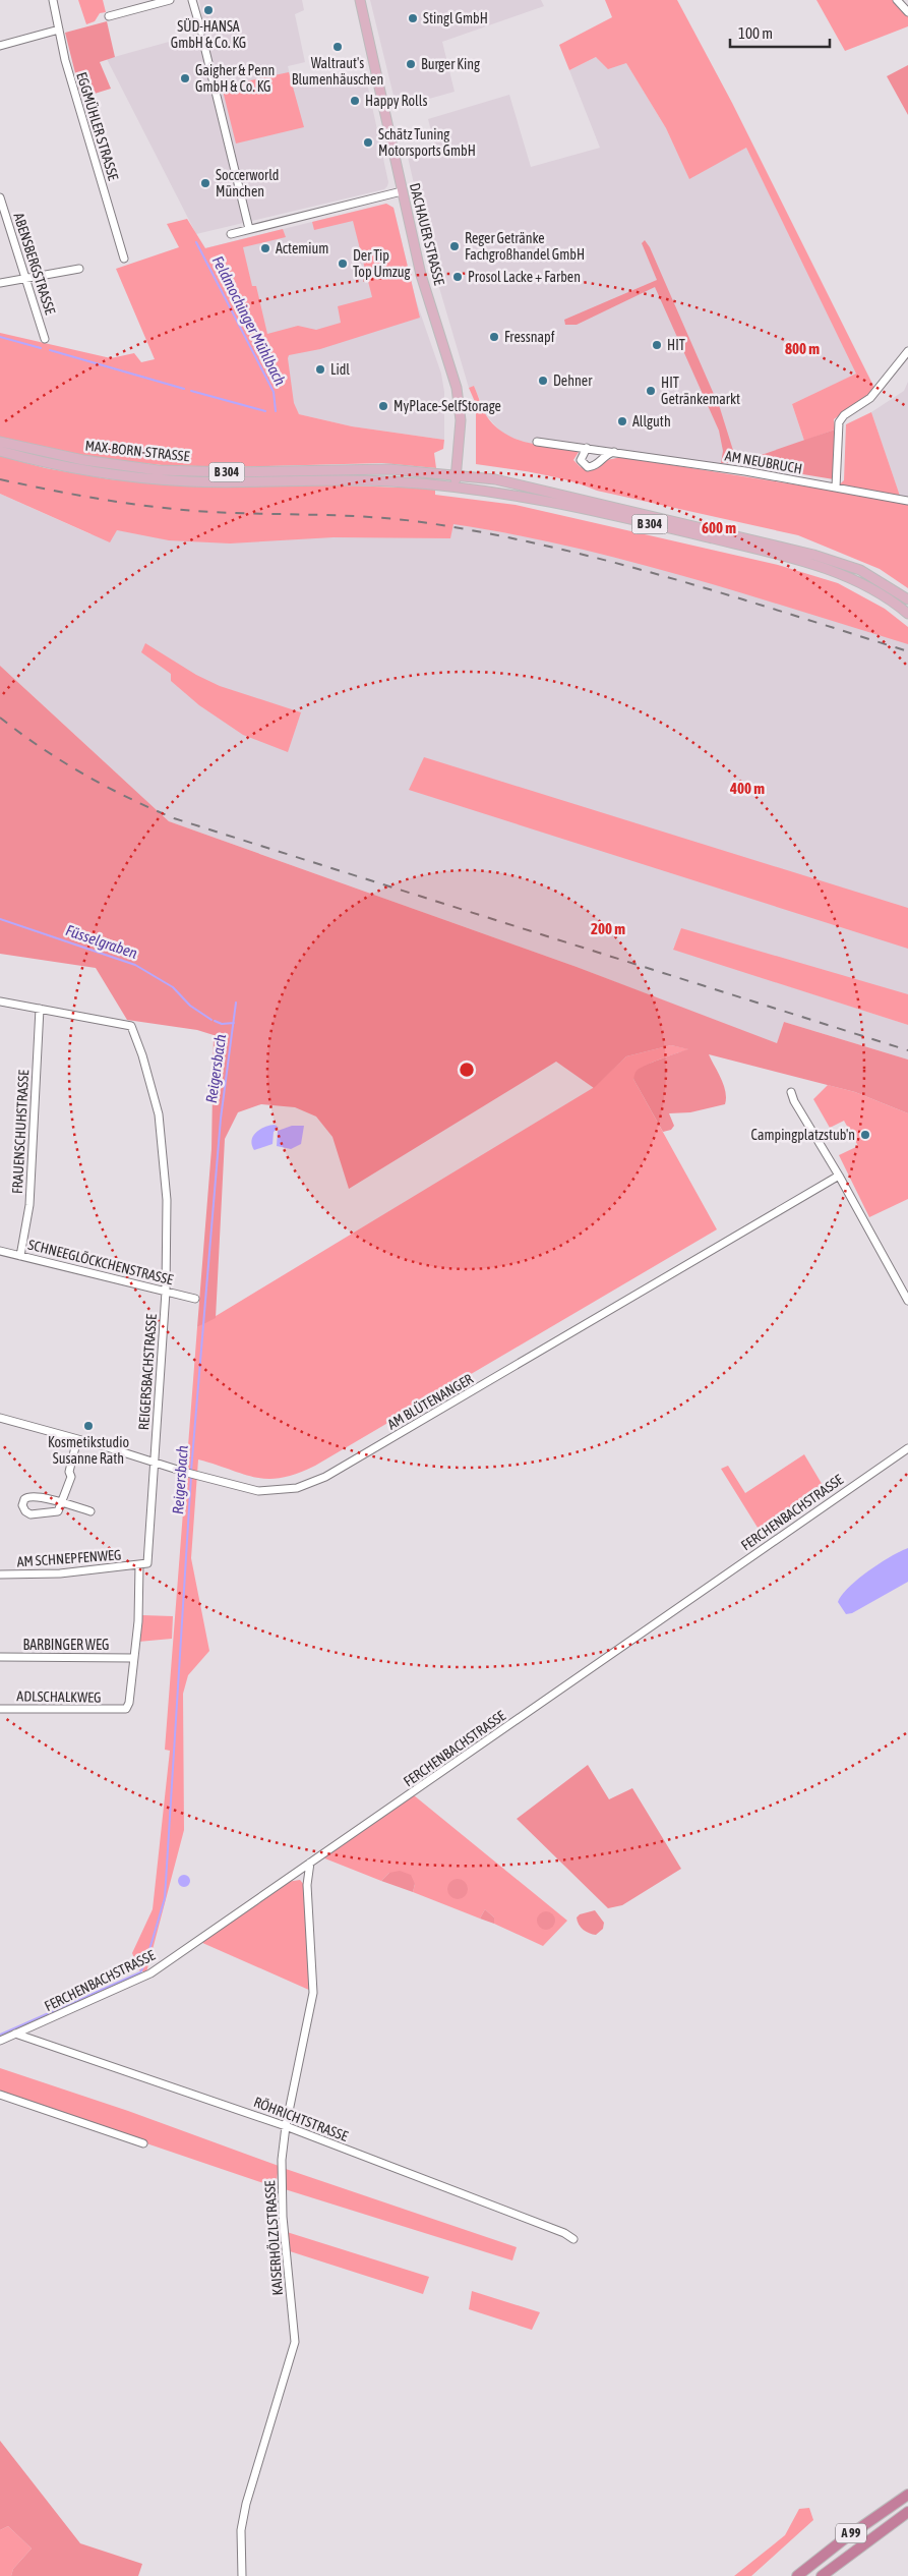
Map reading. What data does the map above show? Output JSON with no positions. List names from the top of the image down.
{
  "streets": {
    "highway": ["A 99"],
    "main road": ["DACHAUER STRASSE", "MAX-BORN-STRASSE", "B 304"],
    "street": [
      "EGGMÜHLER STRASSE",
      "ABENSBERGSTRASSE",
      "AM NEUBRUCH",
      "FRAUENSCHUHSTRASSE",
      "SCHNEEGLÖCKCHENSTRASSE",
      "REIGERSBACHSTRASSE",
      "AM BLÜTENANGER",
      "FERCHENBACHSTRASSE",
      "AM SCHNEPFENWEG",
      "BARBINGER WEG",
      "ADLSCHALKWEG",
      "RÖHRICHTSTRASSE",
      "KAISERHÖLZLSTRASSE"
    ]
  },
  "crossings": [
    ["DACHAUER STRASSE", "MAX-BORN-STRASSE"],
    ["DACHAUER STRASSE", "B 304"],
    ["MAX-BORN-STRASSE", "B 304"],
    ["FRAUENSCHUHSTRASSE", "SCHNEEGLÖCKCHENSTRASSE"],
    ["FRAUENSCHUHSTRASSE", "REIGERSBACHSTRASSE"],
    ["SCHNEEGLÖCKCHENSTRASSE", "REIGERSBACHSTRASSE"],
    ["REIGERSBACHSTRASSE", "AM BLÜTENANGER"],
    ["REIGERSBACHSTRASSE", "AM SCHNEPFENWEG"],
    ["REIGERSBACHSTRASSE", "BARBINGER WEG"],
    ["REIGERSBACHSTRASSE", "ADLSCHALKWEG"],
    ["FERCHENBACHSTRASSE", "RÖHRICHTSTRASSE"],
    ["FERCHENBACHSTRASSE", "KAISERHÖLZLSTRASSE"],
    ["RÖHRICHTSTRASSE", "KAISERHÖLZLSTRASSE"]
  ],
  "water": ["Feldmochinger Mühlbach", "Füsselgraben", "Reigersbach"],
  "places": [
    "SÜD-HANSA GmbH & Co. KG",
    "Stingl GmbH",
    "Waltraut's Blumenhäuschen",
    "Burger King",
    "Gaigher & Penn GmbH & Co. KG",
    "Happy Rolls",
    "Schätz Tuning Motorsports GmbH",
    "Soccerworld München",
    "Reger Getränke Fachgroßhandel GmbH",
    "Actemium",
    "Der Tip Top Umzug",
    "Prosol Lacke + Farben",
    "Fressnapf",
    "HIT",
    "Lidl",
    "Dehner",
    "HIT Getränkemarkt",
    "MyPlace-SelfStorage",
    "Allguth",
    "Campingplatzstub'n",
    "Kosmetikstudio Susanne Rath"
  ],
  "scale_bar": "100 m",
  "rings": [
    "800 m",
    "600 m",
    "400 m",
    "200 m"
  ]
}
